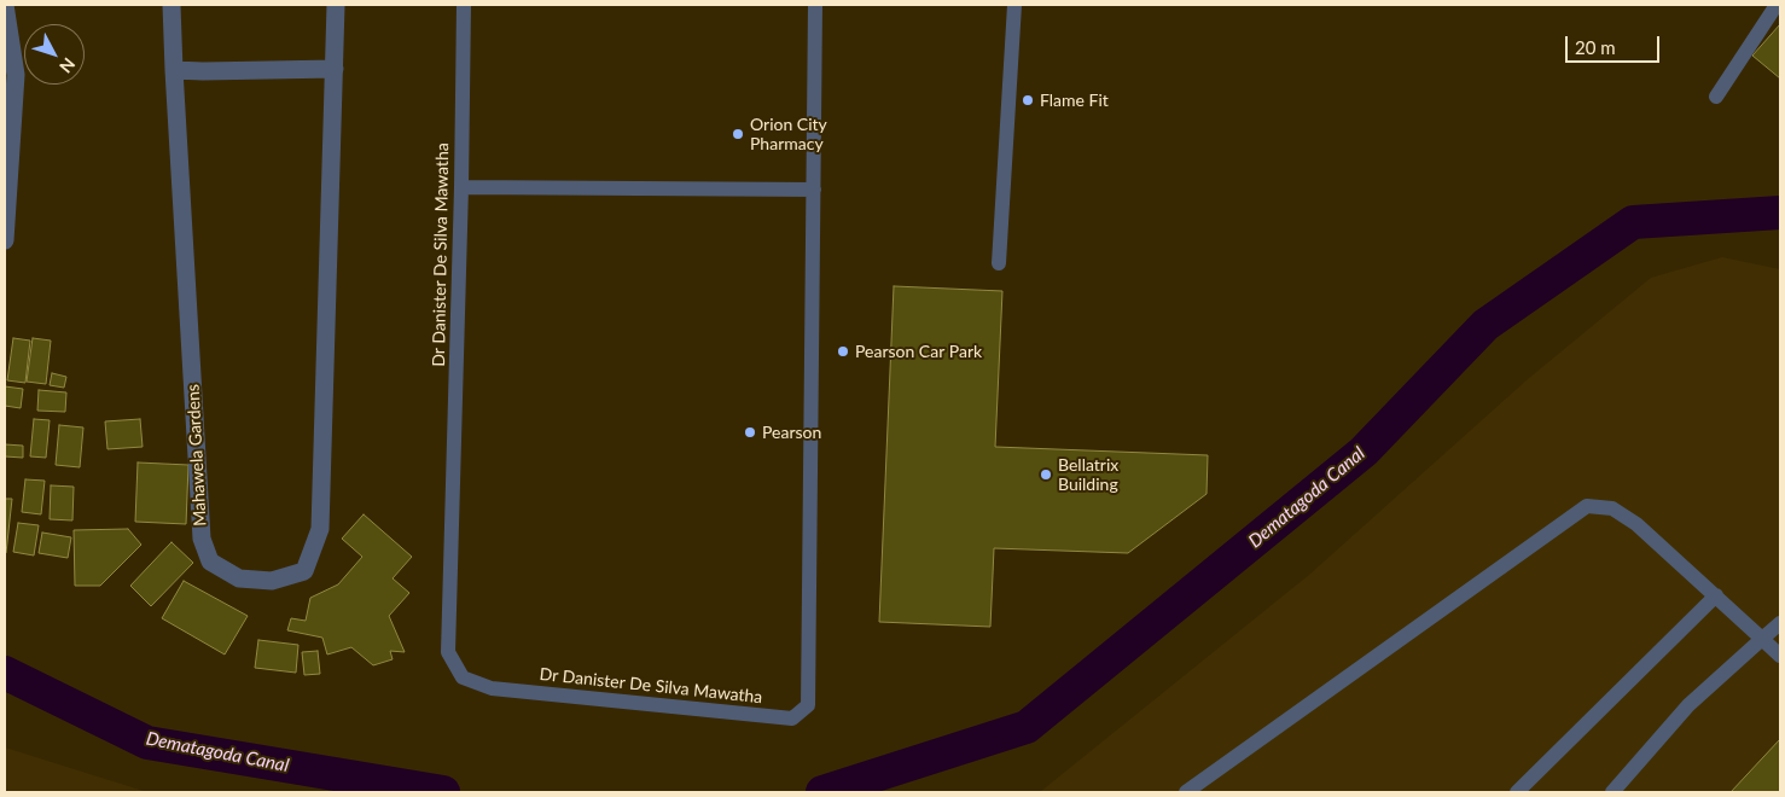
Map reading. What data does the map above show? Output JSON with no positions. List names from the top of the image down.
{
  "streets": {
    "street": ["Mahawela Gardens"],
    "lane": ["Dr Danister De Silva Mawatha"]
  },
  "water": ["Dematagoda Canal"],
  "places": [
    "Flame Fit",
    "Orion City Pharmacy",
    "Pearson Car Park",
    "Pearson",
    "Bellatrix Building"
  ],
  "scale_bar": "20 m",
  "north": "bottom right"
}
